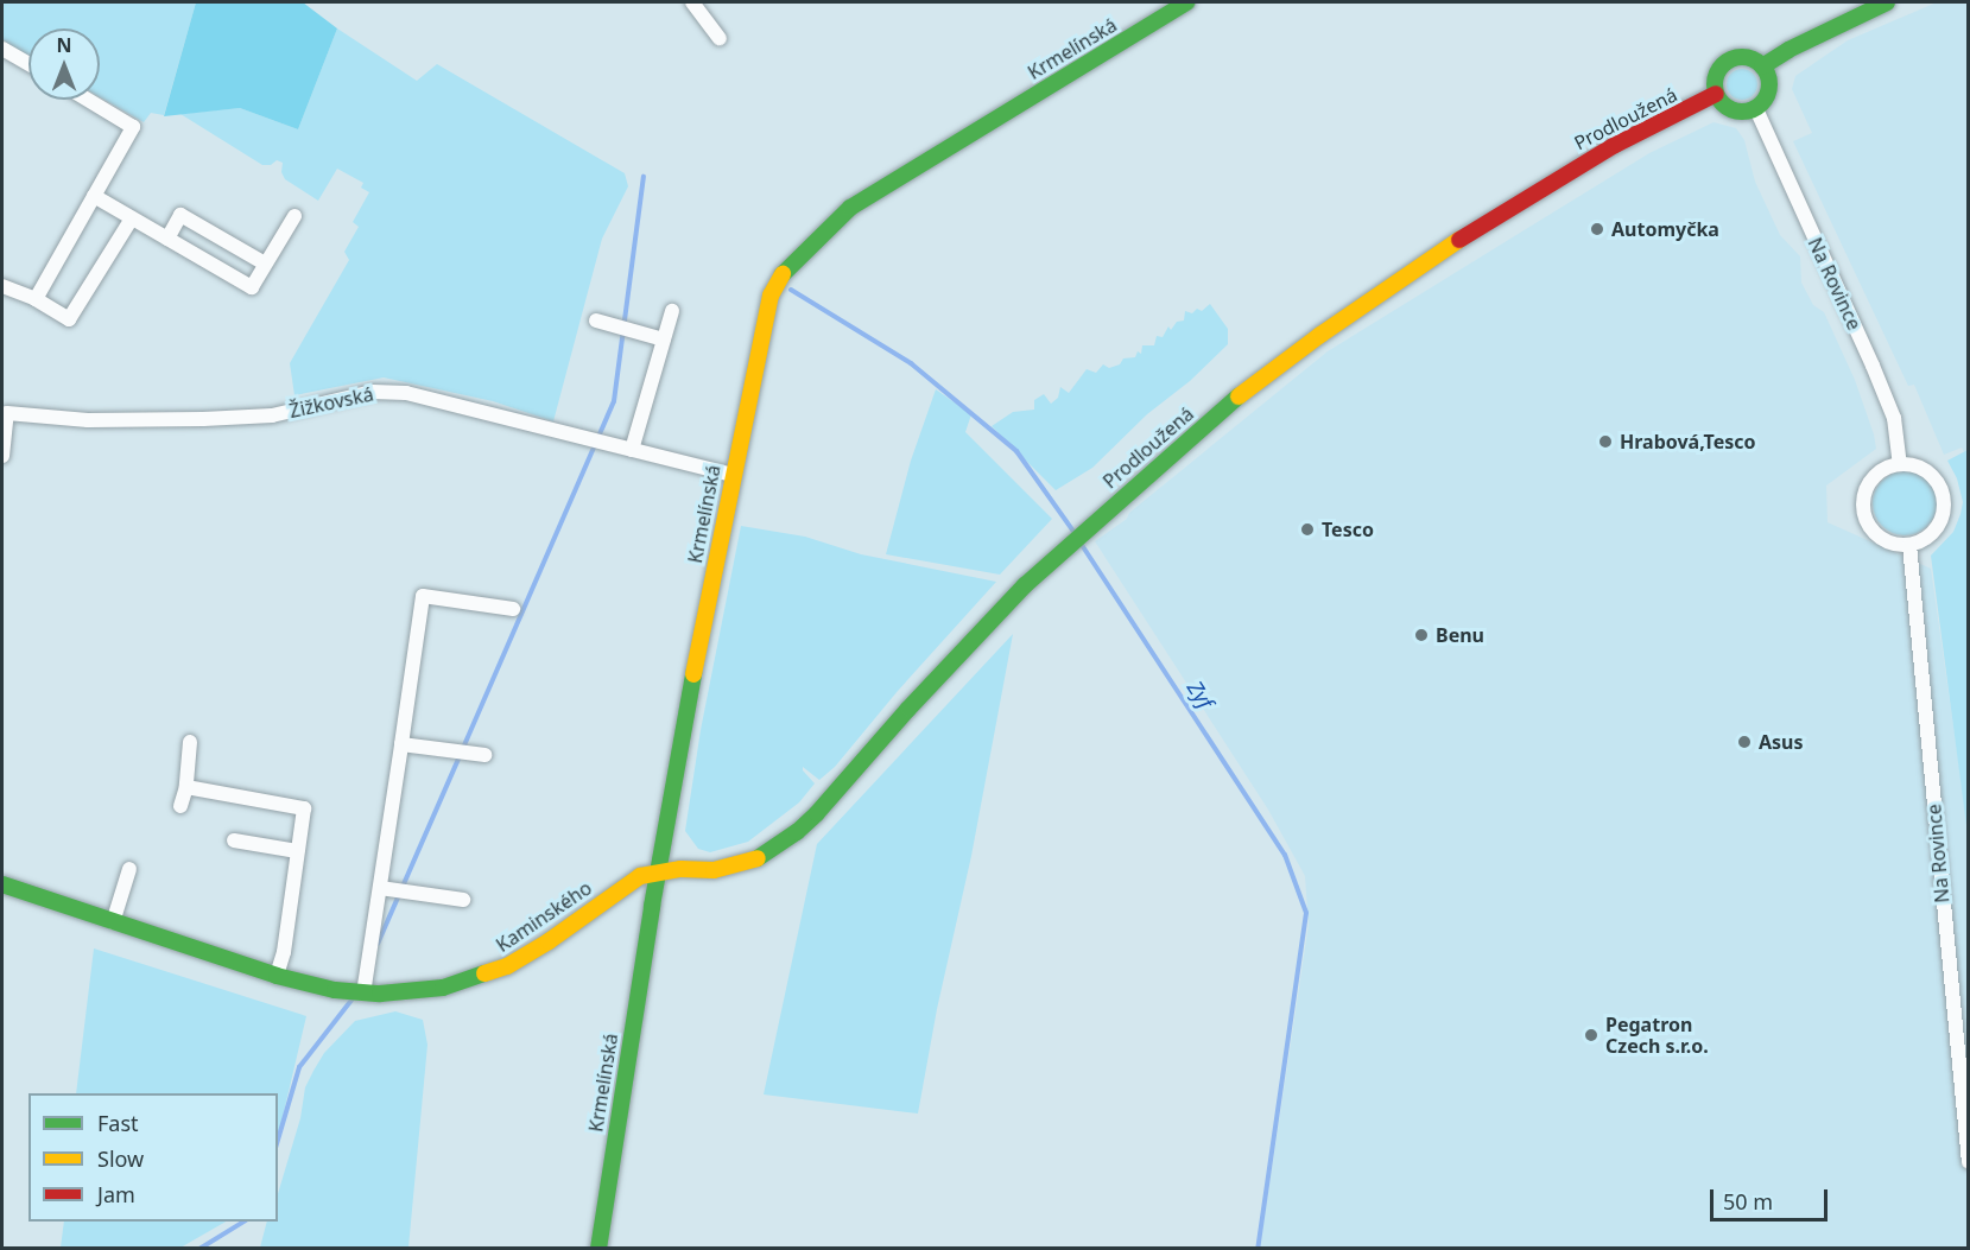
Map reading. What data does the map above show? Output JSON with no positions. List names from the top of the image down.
{
  "streets": {
    "main road": ["Krmelínská", "Prodloužená", "Kaminského"],
    "street": ["Na Rovince", "Žižkovská"]
  },
  "crossings": [
    ["Krmelínská", "Prodloužená"],
    ["Krmelínská", "Žižkovská"],
    ["Krmelínská", "Kaminského"],
    ["Prodloužená", "Na Rovince"],
    ["Prodloužená", "Kaminského"]
  ],
  "water": ["Zyf"],
  "places": [
    "Automyčka",
    "Hrabová,Tesco",
    "Tesco",
    "Benu",
    "Asus",
    "Pegatron Czech s.r.o."
  ],
  "legend": ["Fast", "Slow", "Jam"],
  "scale_bar": "50 m",
  "north": "top"
}
